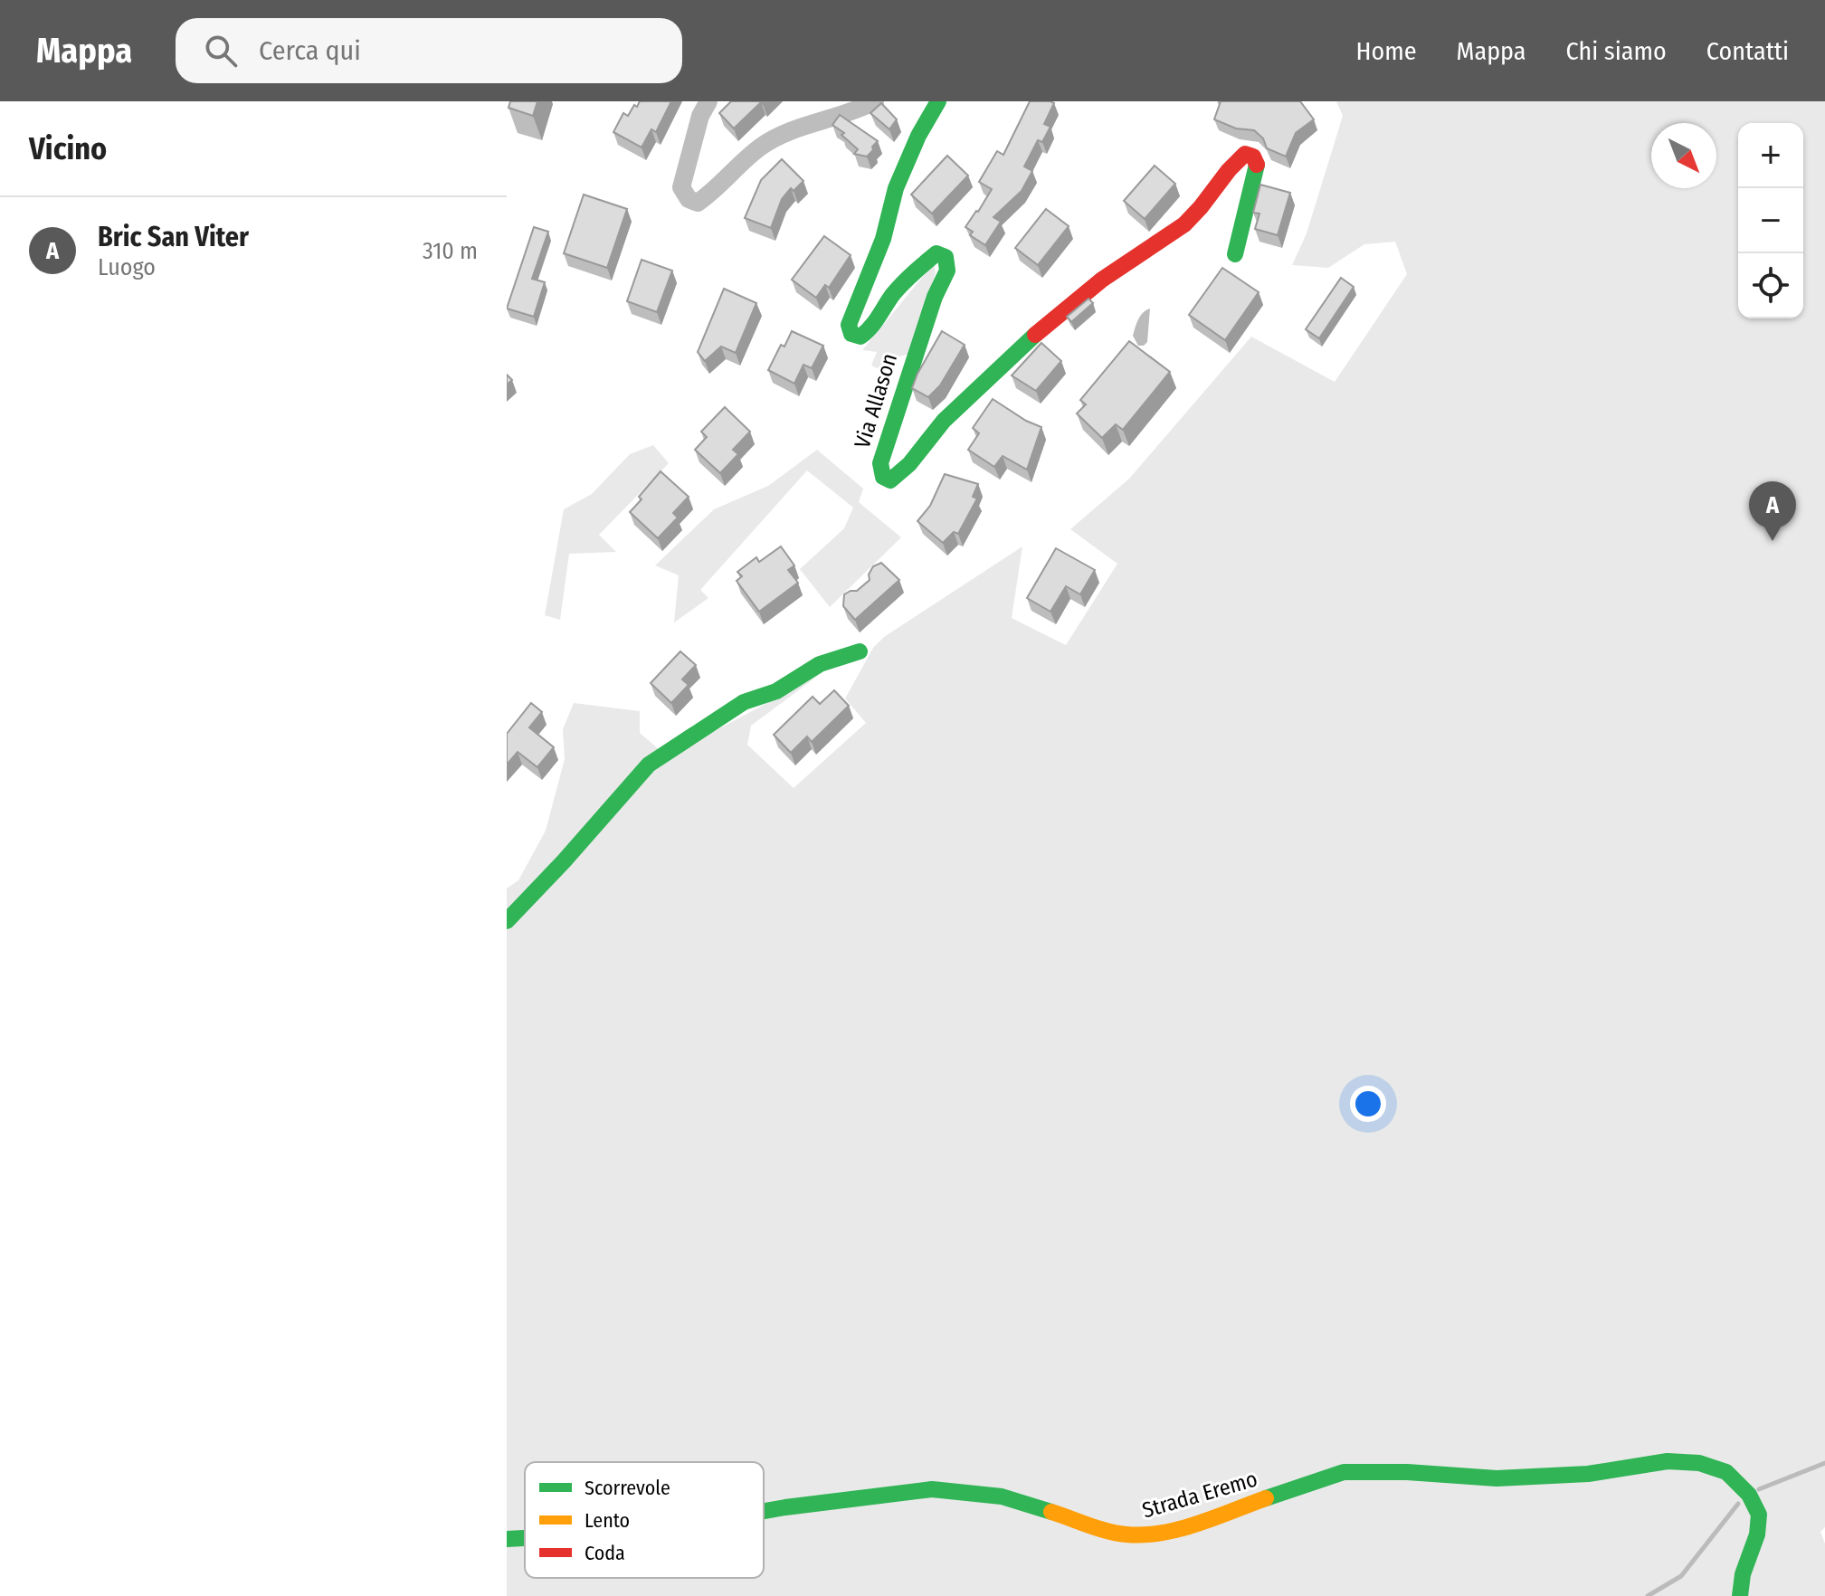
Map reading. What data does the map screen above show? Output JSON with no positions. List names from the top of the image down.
{
  "streets": {
    "street": ["Via Allason", "Strada Eremo"]
  },
  "legend": ["Scorrevole", "Lento", "Coda"],
  "north": "bottom right",
  "page": {
    "header": "Mappa",
    "search": "Cerca qui",
    "nav": [
      "Home",
      "Mappa",
      "Chi siamo",
      "Contatti"
    ],
    "heading": "Vicino",
    "map_buttons": ["+", "−"],
    "list": [
      {
        "mark": "A",
        "name": "Bric San Viter",
        "note": "Luogo",
        "value": "310 m"
      }
    ],
    "pins": "A"
  }
}
